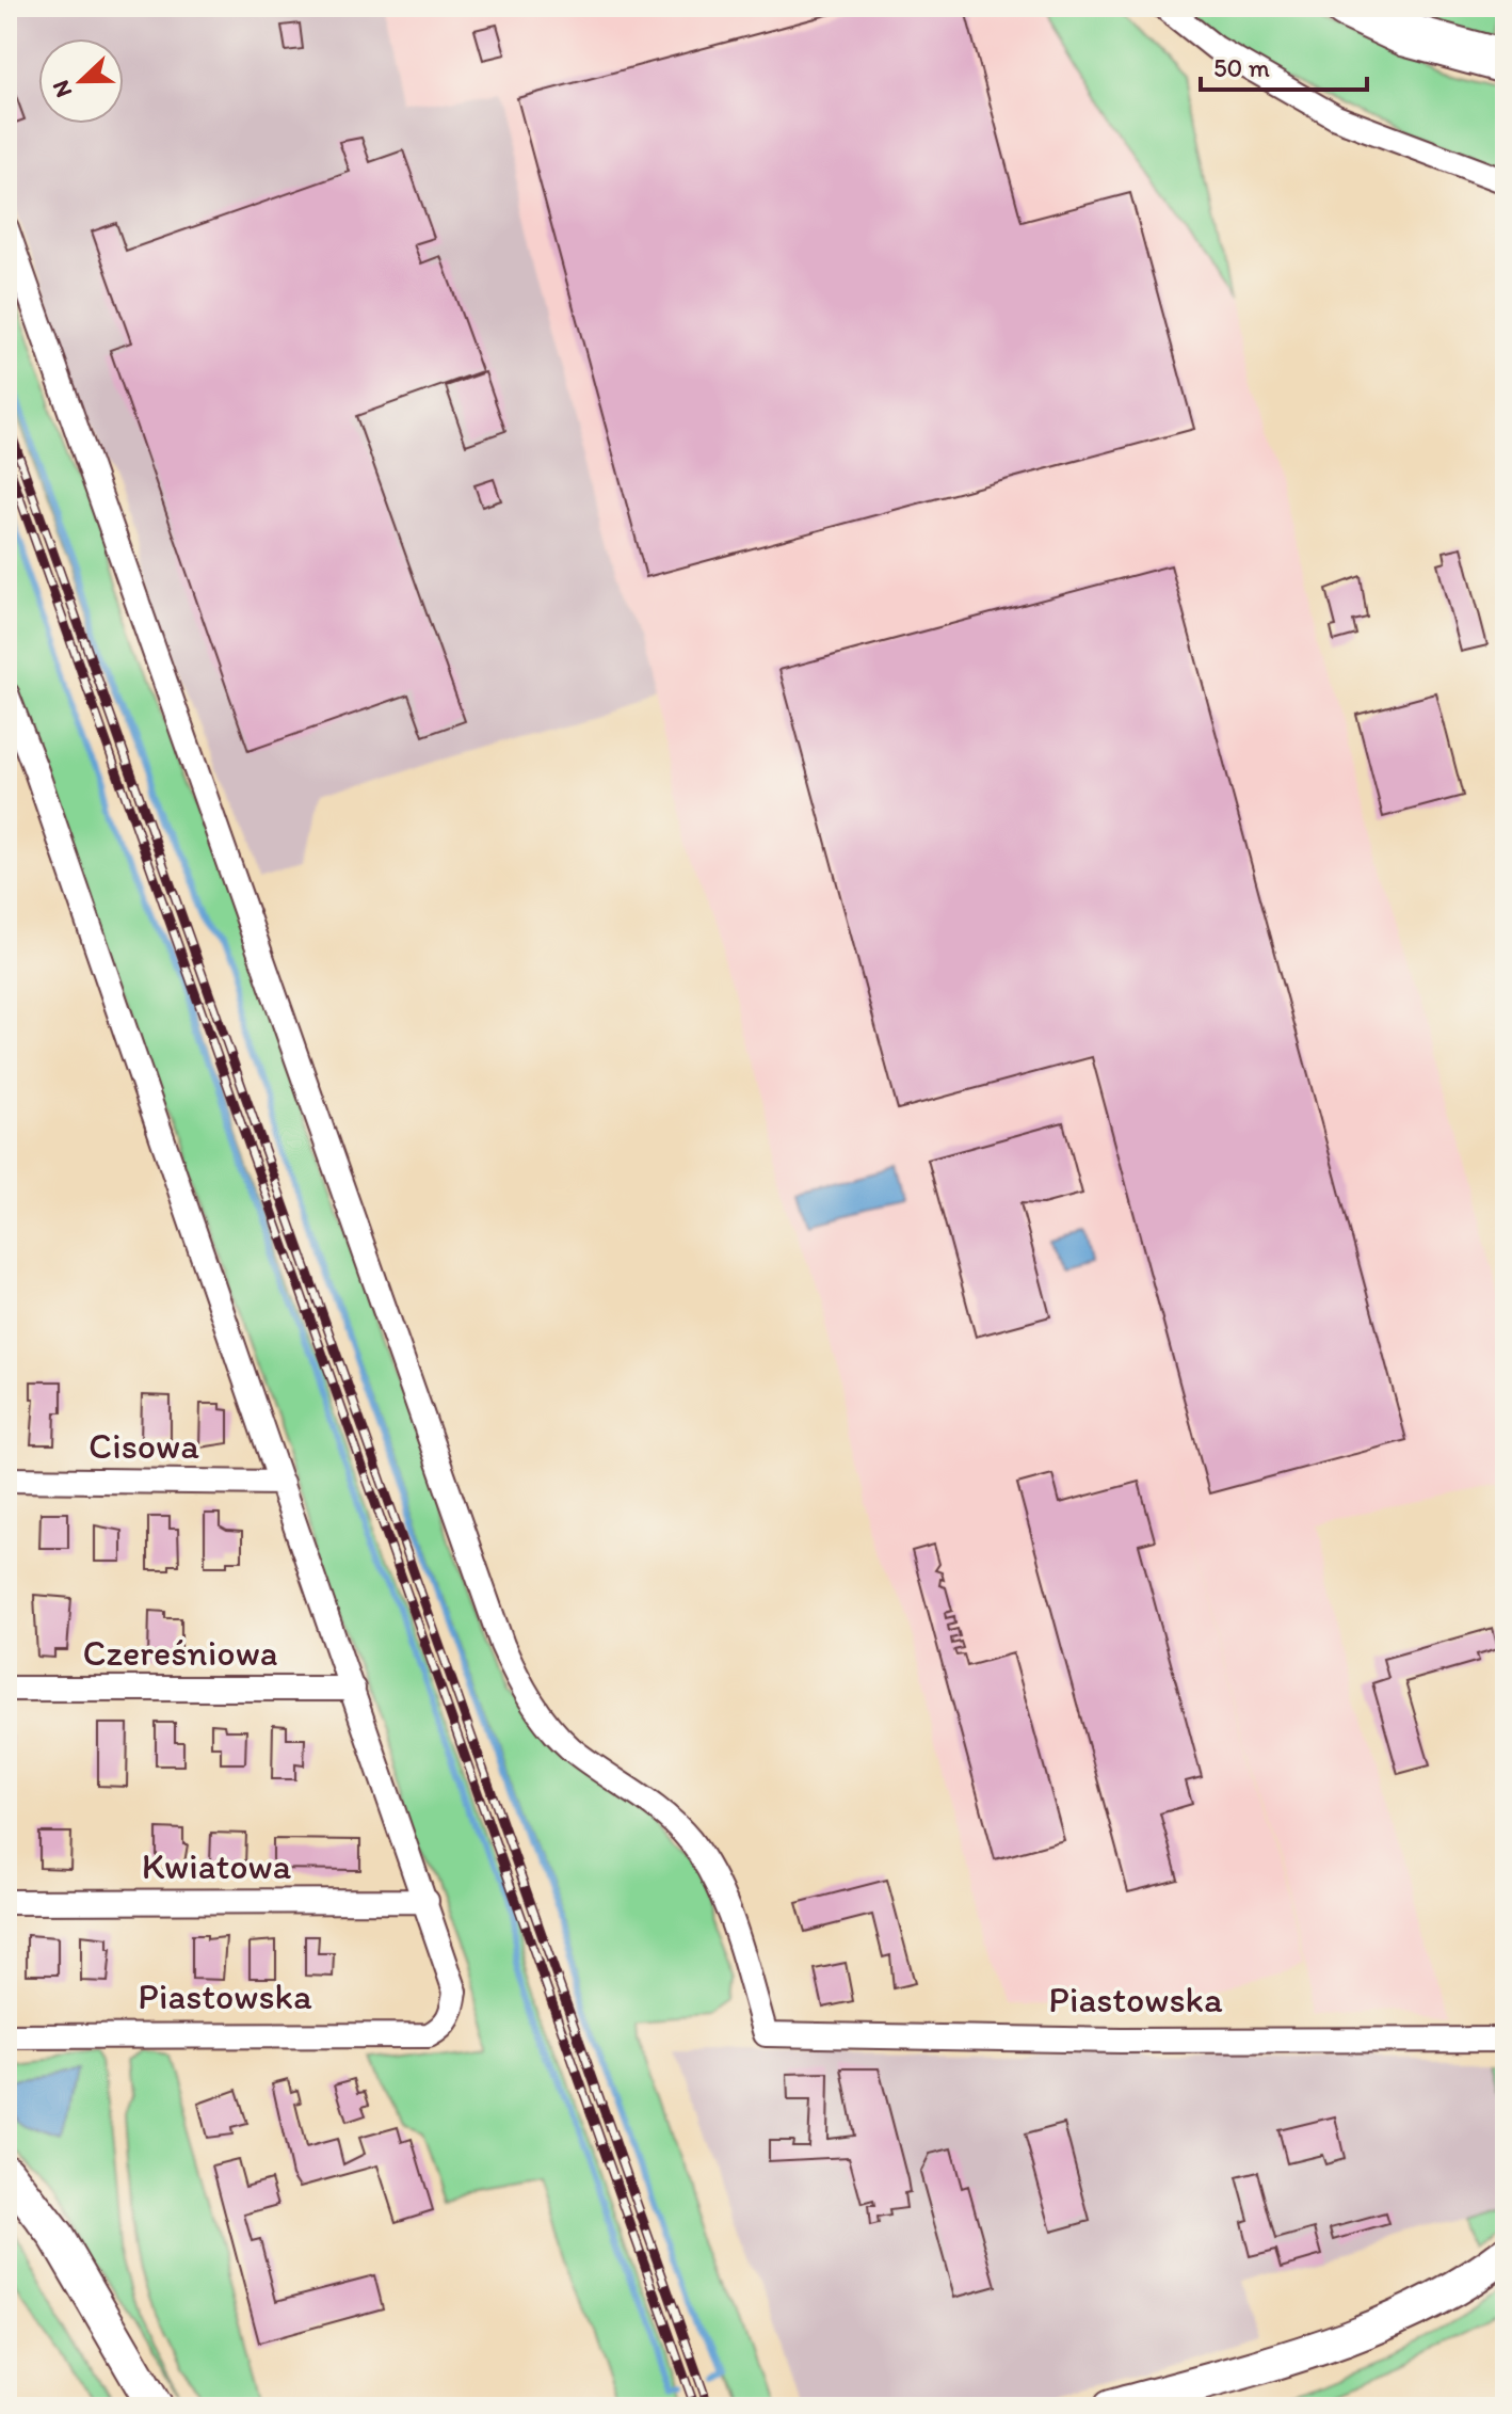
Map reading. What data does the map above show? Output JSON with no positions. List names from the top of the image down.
{
  "streets": {
    "street": [
      "Cisowa",
      "Czereśniowa",
      "Kwiatowa",
      "Piastowska"
    ]
  },
  "crossings": [
    ["Kwiatowa", "Piastowska"]
  ],
  "scale_bar": "50 m",
  "north": "left"
}
